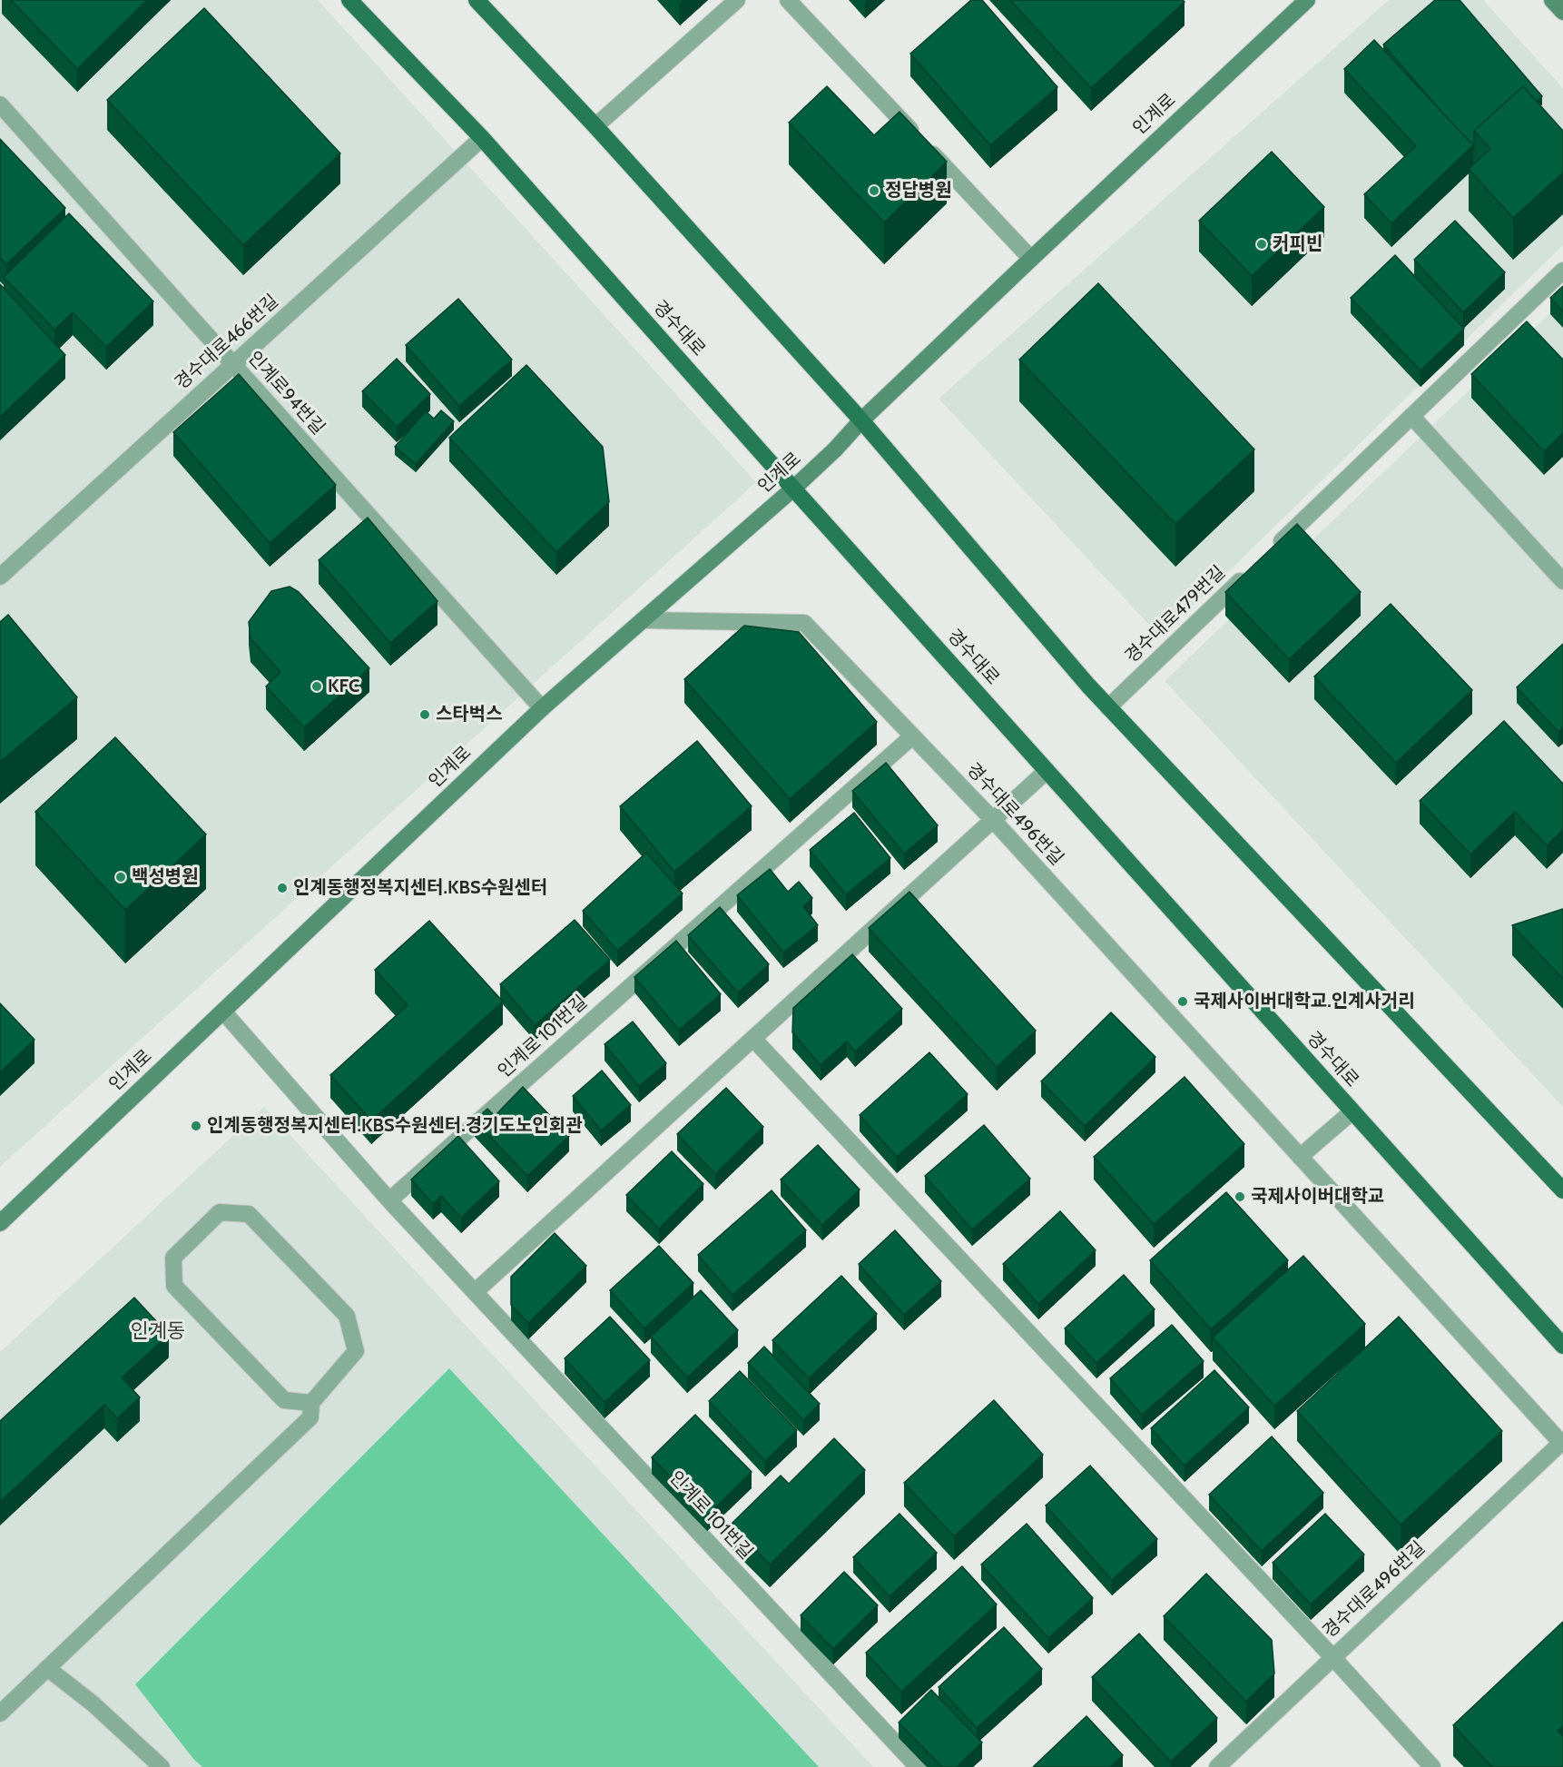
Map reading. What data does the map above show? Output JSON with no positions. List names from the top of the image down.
{
  "streets": {
    "main road": ["경수대로"],
    "street": [
      "인계로",
      "경수대로466번길",
      "인계로94번길",
      "경수대로479번길",
      "경수대로496번길",
      "인계로 101번길"
    ]
  },
  "crossings": [
    ["인계로", "경수대로"],
    ["인계로", "인계로94번길"],
    ["인계로", "경수대로496번길"],
    ["경수대로", "경수대로466번길"],
    ["경수대로466번길", "인계로94번길"],
    ["경수대로496번길", "인계로 101번길"]
  ],
  "districts": ["인계동"],
  "places": [
    "정답병원",
    "커피빈",
    "KFC",
    "스타벅스",
    "백성병원",
    "인계동행정복지센터.KBS수원센터",
    "국제사이버대학교.인계사거리",
    "인계동행정복지센터.KBS수원센터.경기도노인회관",
    "국제사이버대학교"
  ]
}
